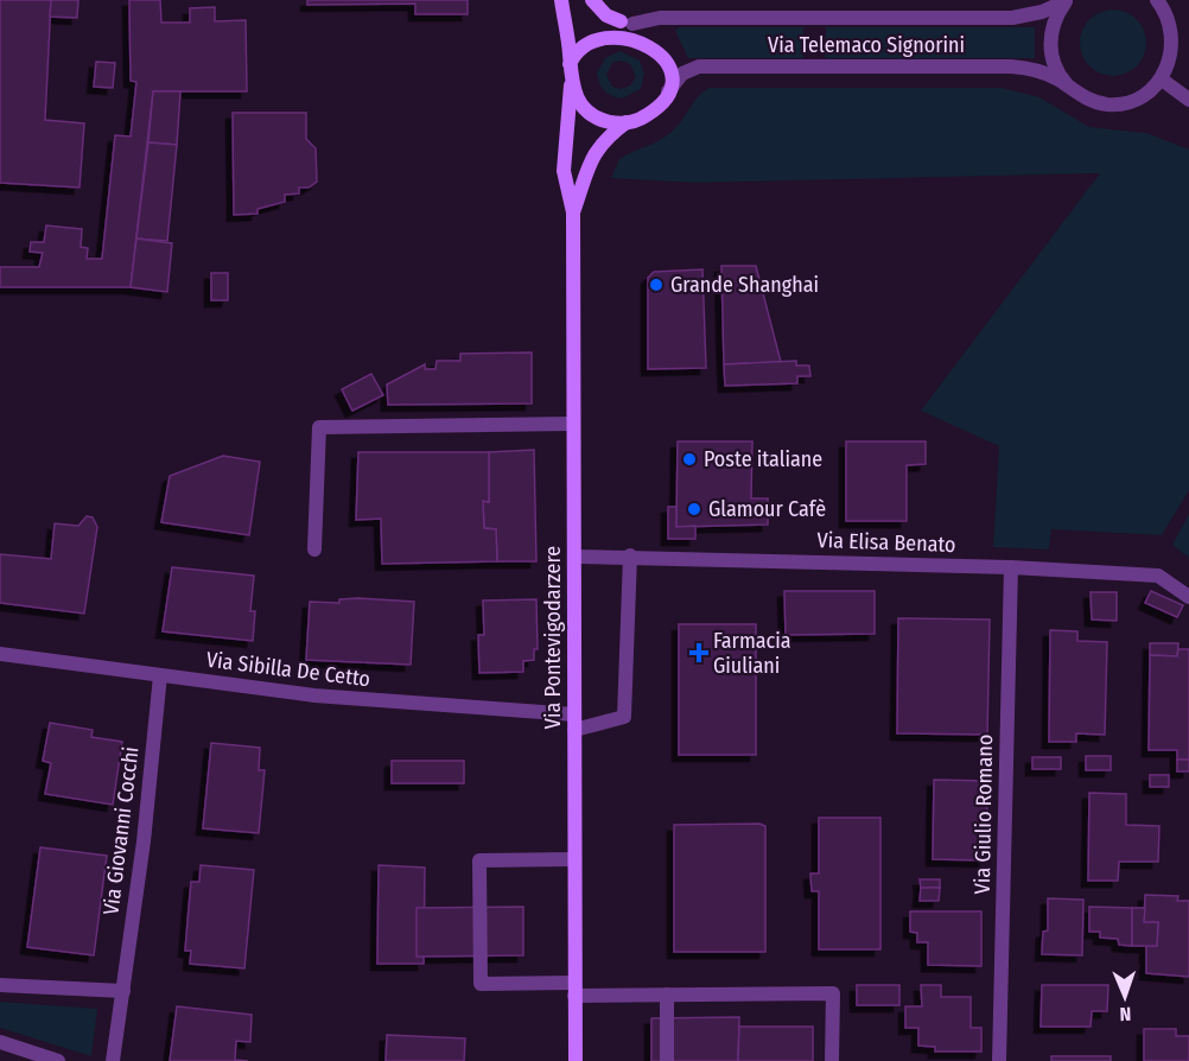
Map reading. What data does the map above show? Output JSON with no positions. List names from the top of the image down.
{
  "streets": {
    "main road": ["Via Pontevigodarzere"],
    "street": [
      "Via Telemaco Signorini",
      "Via Elisa Benato",
      "Via Sibilla De Cetto",
      "Via Giulio Romano",
      "Via Giovanni Cocchi"
    ]
  },
  "crossings": [
    ["Via Telemaco Signorini", "Via Pontevigodarzere"],
    ["Via Elisa Benato", "Via Pontevigodarzere"],
    ["Via Elisa Benato", "Via Sibilla De Cetto"],
    ["Via Elisa Benato", "Via Giulio Romano"],
    ["Via Pontevigodarzere", "Via Sibilla De Cetto"],
    ["Via Sibilla De Cetto", "Via Giovanni Cocchi"]
  ],
  "places": {
    "other": ["Grande Shanghai", "Poste italiane", "Glamour Cafè"],
    "health": ["Farmacia Giuliani"]
  },
  "north": "bottom"
}
